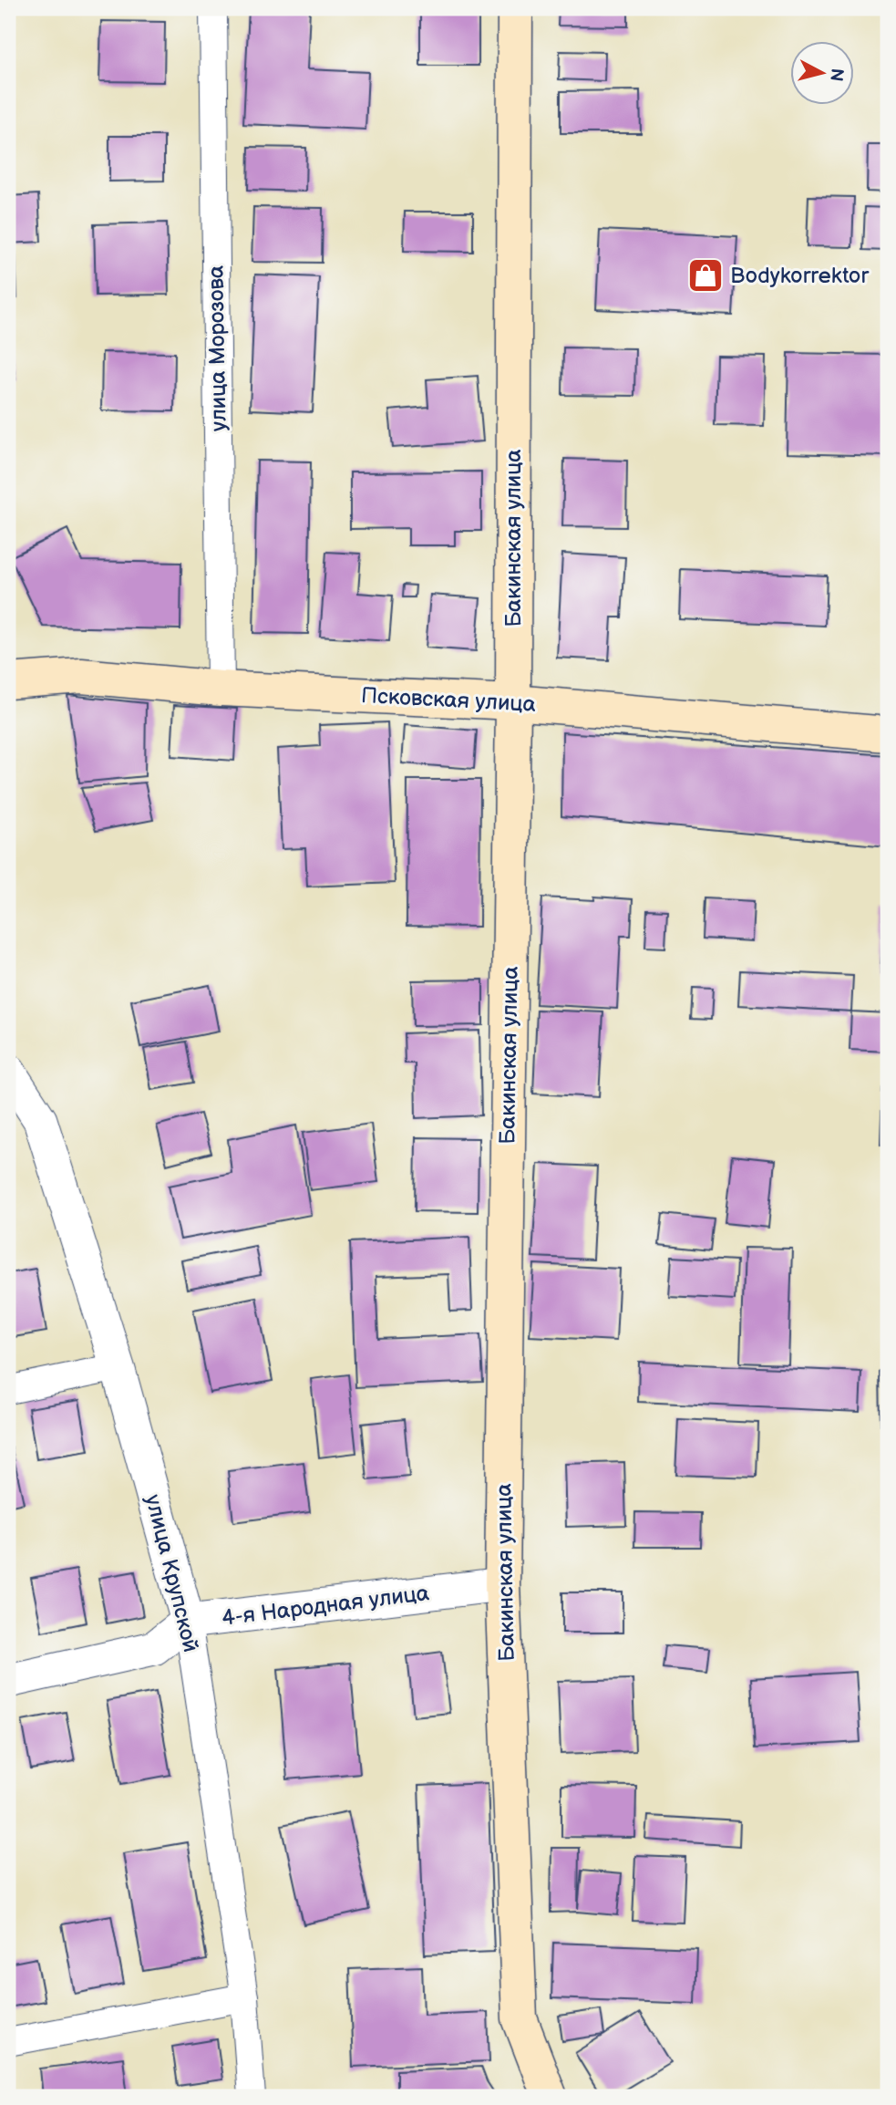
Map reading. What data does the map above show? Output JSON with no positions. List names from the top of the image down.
{
  "streets": {
    "main road": ["Бакинская улица", "Псковская улица"],
    "street": ["улица Морозова", "улица Крупской", "4-я Народная улица"]
  },
  "crossings": [
    ["улица Морозова", "Псковская улица"],
    ["Бакинская улица", "Псковская улица"],
    ["Бакинская улица", "4-я Народная улица"],
    ["улица Крупской", "4-я Народная улица"]
  ],
  "places": {
    "shop": ["Bodykorrektor"]
  },
  "north": "right"
}
